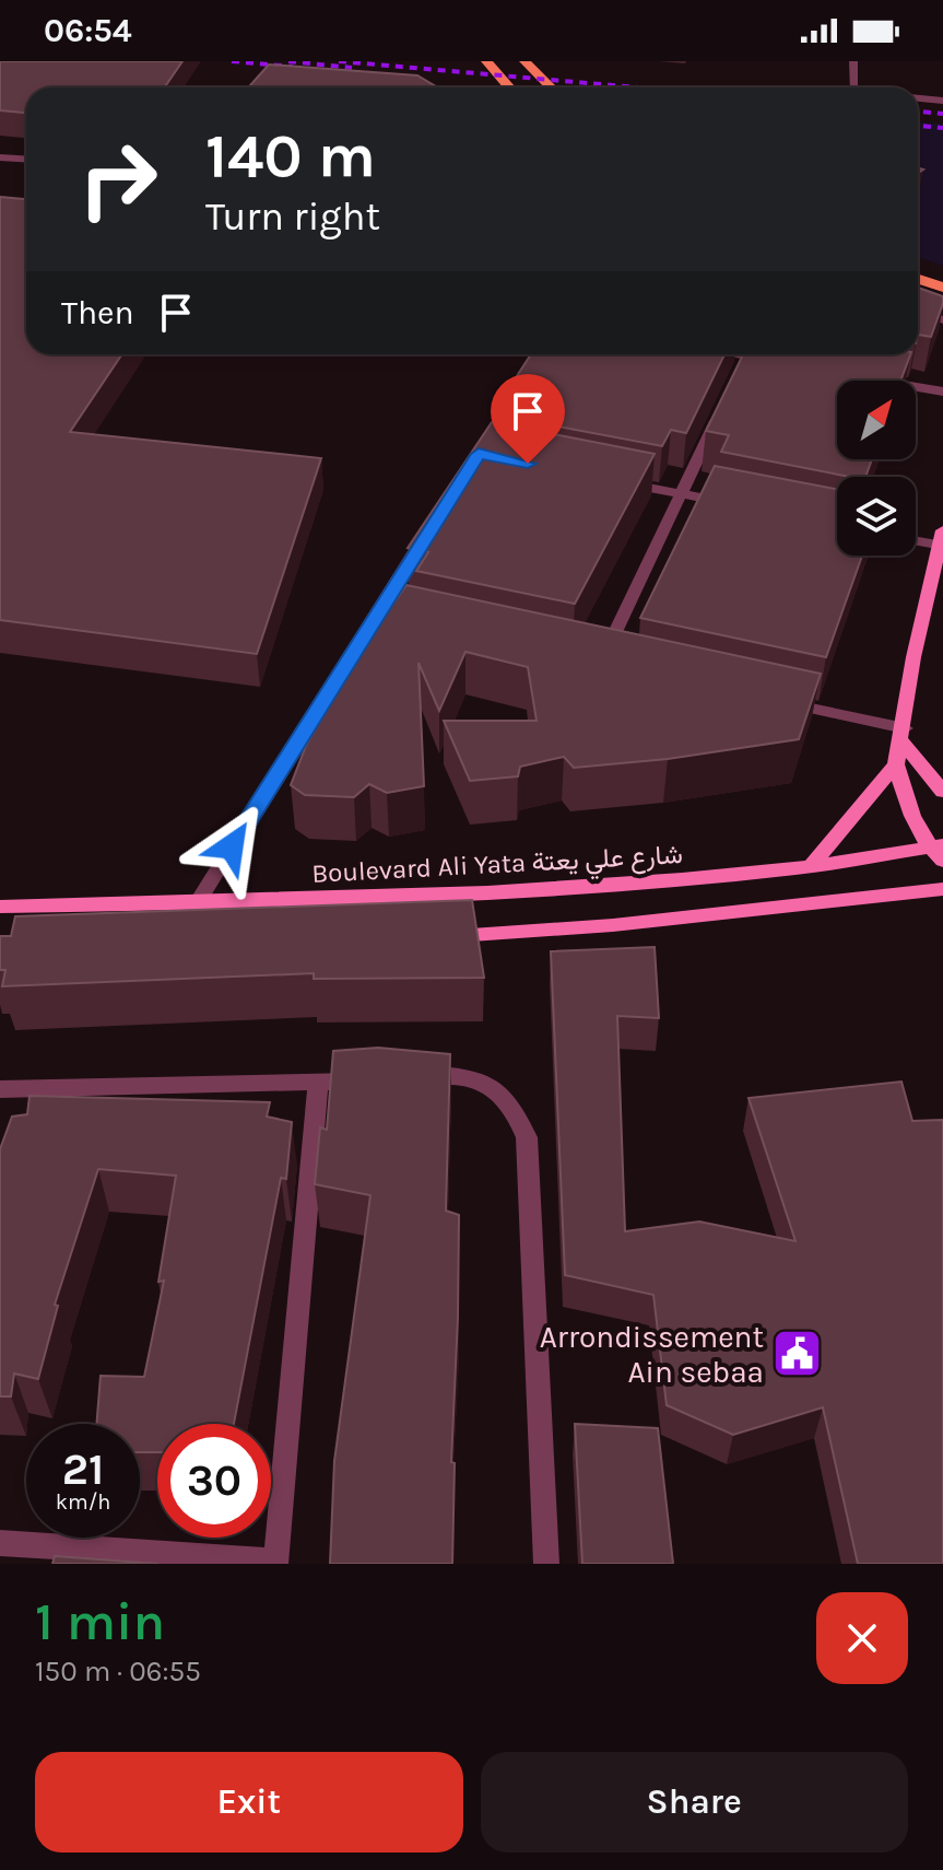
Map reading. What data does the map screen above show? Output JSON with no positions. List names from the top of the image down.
{
  "streets": {
    "street": ["Boulevard Ali Yata شارع علي يعتة"]
  },
  "places": {
    "public building": ["Arrondissement Ain sebaa"]
  },
  "north": "top right",
  "page": {
    "status": "06:54",
    "turn": ["140 m", "Turn right"],
    "then": "Then",
    "speed": "21 km/h",
    "limit": "30",
    "heading": ["1 min", "150 m · 06:55"],
    "buttons": ["Exit", "Share"]
  }
}
